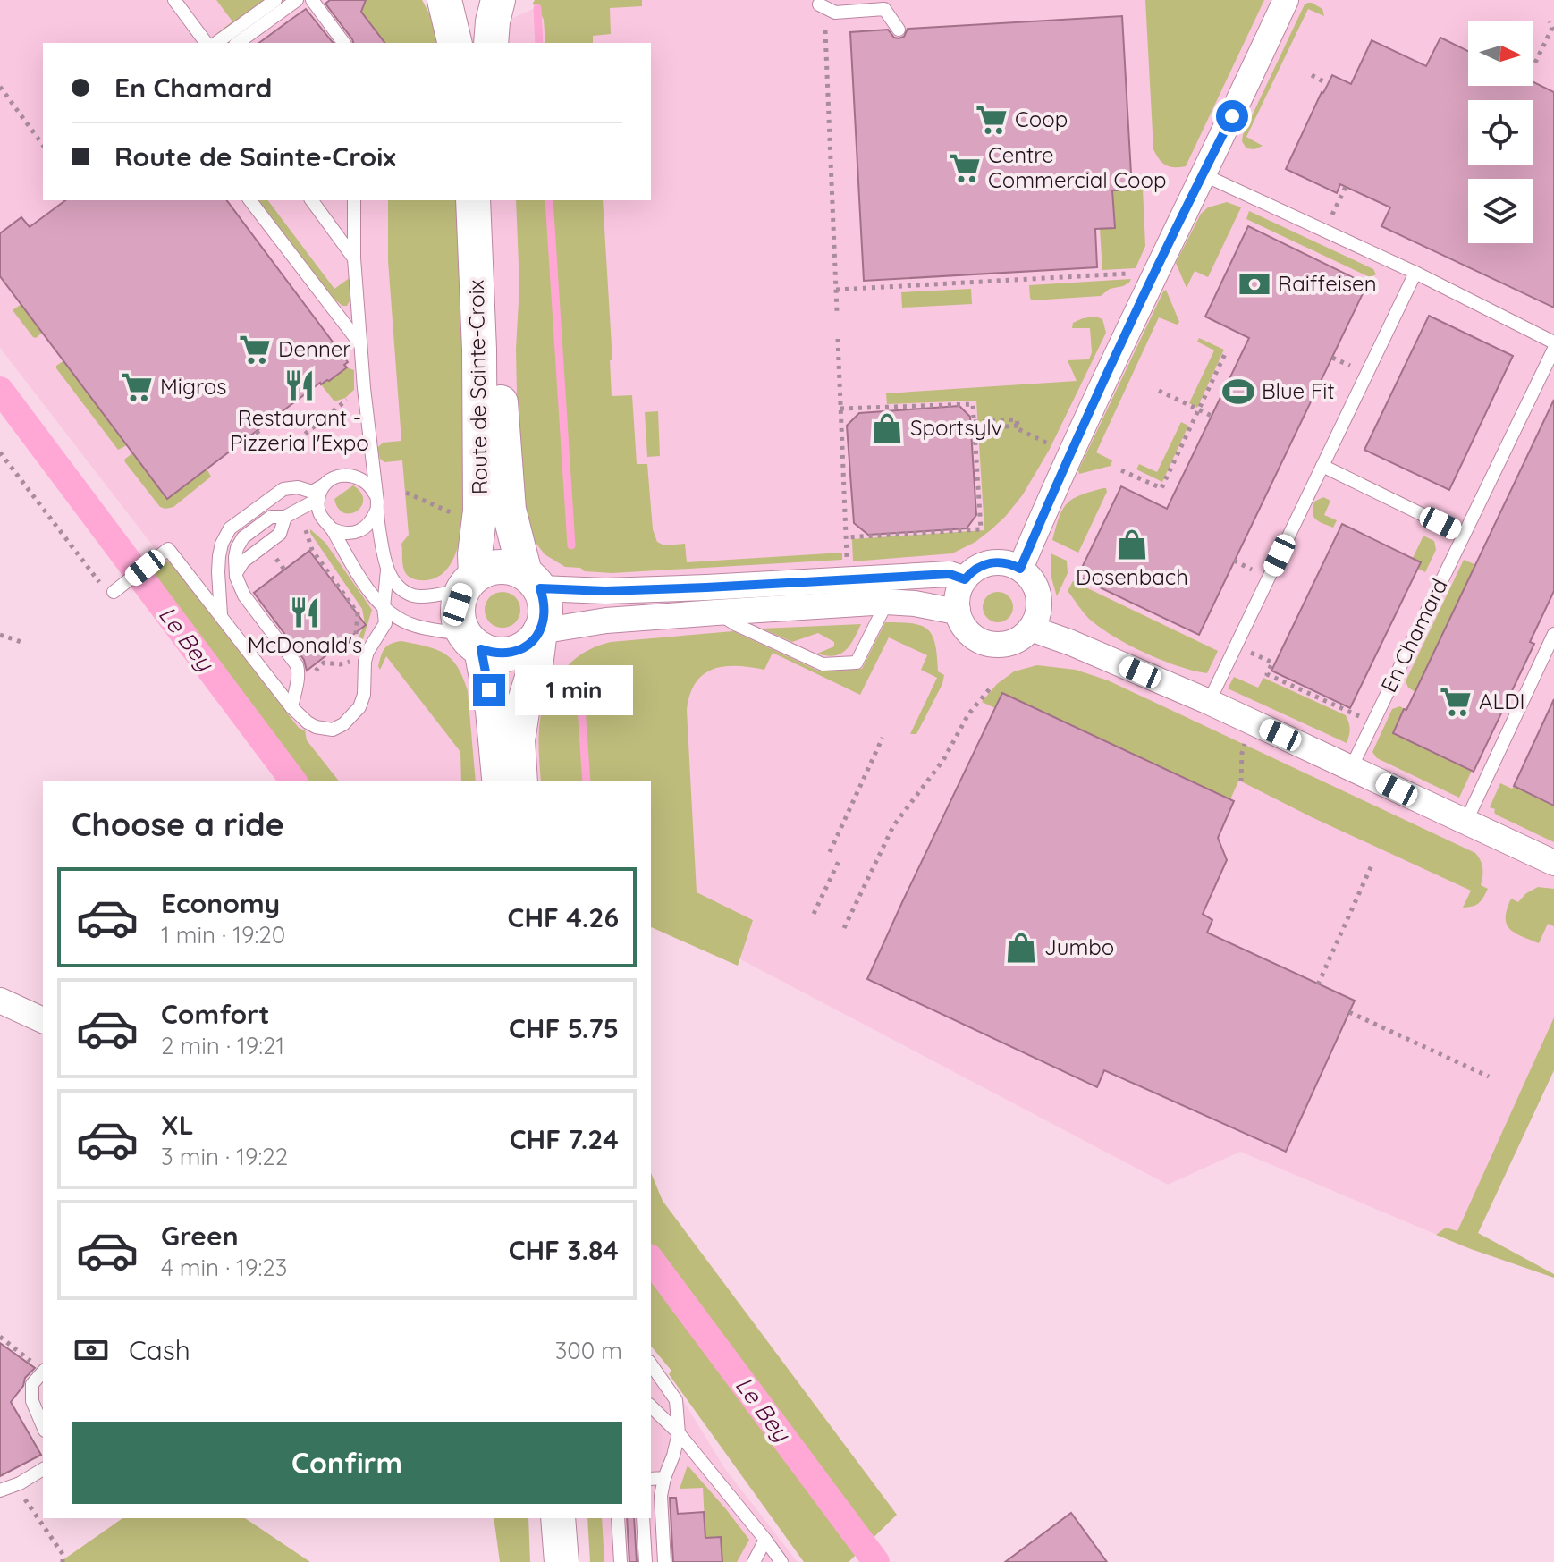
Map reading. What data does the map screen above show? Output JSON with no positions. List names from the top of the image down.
{
  "streets": {
    "main road": ["Route de Sainte-Croix"],
    "lane": ["En Chamard"]
  },
  "water": ["Le Bey"],
  "places": {
    "supermarket": [
      "Coop",
      "Centre Commercial Coop",
      "Denner",
      "Migros",
      "ALDI"
    ],
    "bank": ["Raiffeisen"],
    "restaurant": ["Restaurant - Pizzeria l'Expo", "McDonald's"],
    "sports": ["Blue Fit"],
    "shop": ["Sportsylv", "Dosenbach", "Jumbo"]
  },
  "north": "right",
  "page": {
    "banner": ["En Chamard", "Route de Sainte-Croix"],
    "bubble": "1 min",
    "heading": "Choose a ride",
    "list": [
      {
        "name": "Economy",
        "note": "1 min · 19:20",
        "value": "CHF 4.26"
      },
      {
        "name": "Comfort",
        "note": "2 min · 19:21",
        "value": "CHF 5.75"
      },
      {
        "name": "XL",
        "note": "3 min · 19:22",
        "value": "CHF 7.24"
      },
      {
        "name": "Green",
        "note": "4 min · 19:23",
        "value": "CHF 3.84"
      }
    ],
    "pay": ["Cash", "300 m"],
    "buttons": "Confirm"
  }
}
